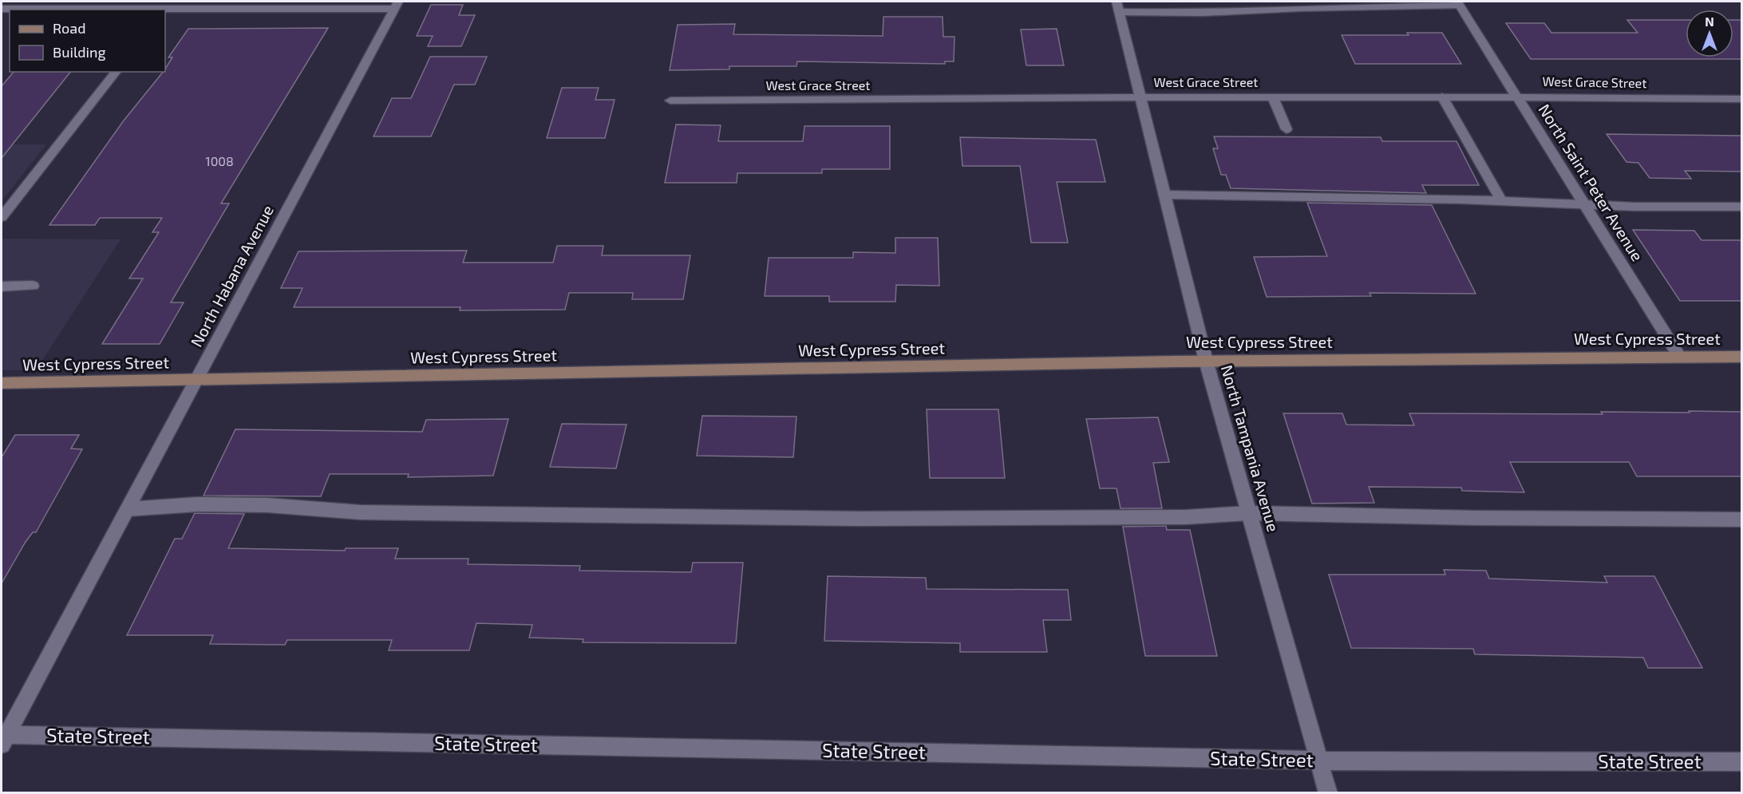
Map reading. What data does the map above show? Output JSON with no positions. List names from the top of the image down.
{
  "streets": {
    "street": [
      "West Grace Street",
      "North Saint Peter Avenue",
      "North Habana Avenue",
      "West Cypress Street",
      "North Tampania Avenue",
      "State Street"
    ]
  },
  "crossings": [
    ["West Grace Street", "North Saint Peter Avenue"],
    ["West Grace Street", "North Tampania Avenue"],
    ["North Saint Peter Avenue", "West Cypress Street"],
    ["North Habana Avenue", "West Cypress Street"],
    ["North Habana Avenue", "State Street"],
    ["West Cypress Street", "North Tampania Avenue"],
    ["North Tampania Avenue", "State Street"]
  ],
  "house_numbers": ["1008"],
  "legend": ["Road", "Building"],
  "north": "top"
}
